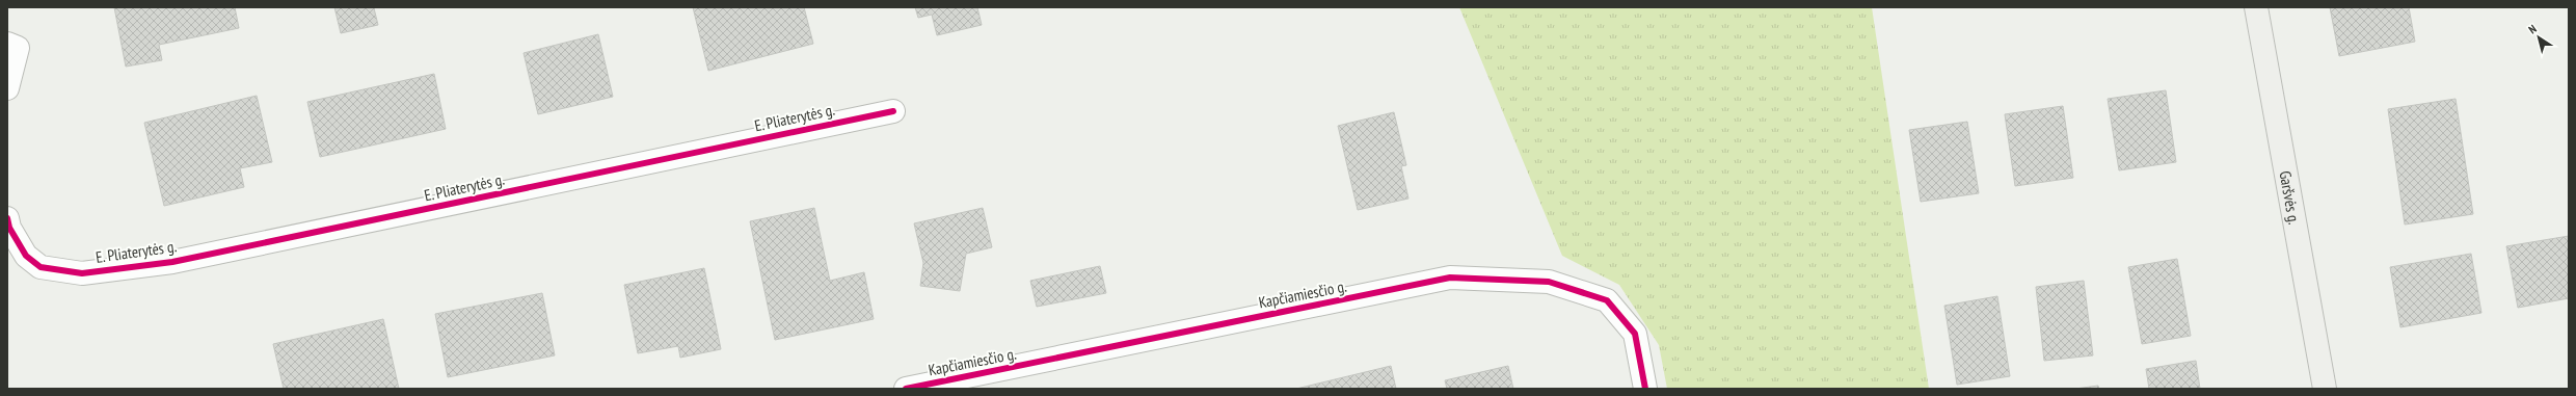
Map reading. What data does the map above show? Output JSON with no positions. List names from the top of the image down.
{
  "streets": {
    "main road": ["Garšvės g."],
    "street": ["E. Pliaterytės g.", "Kapčiamiesčio g."]
  },
  "north": "top left"
}
